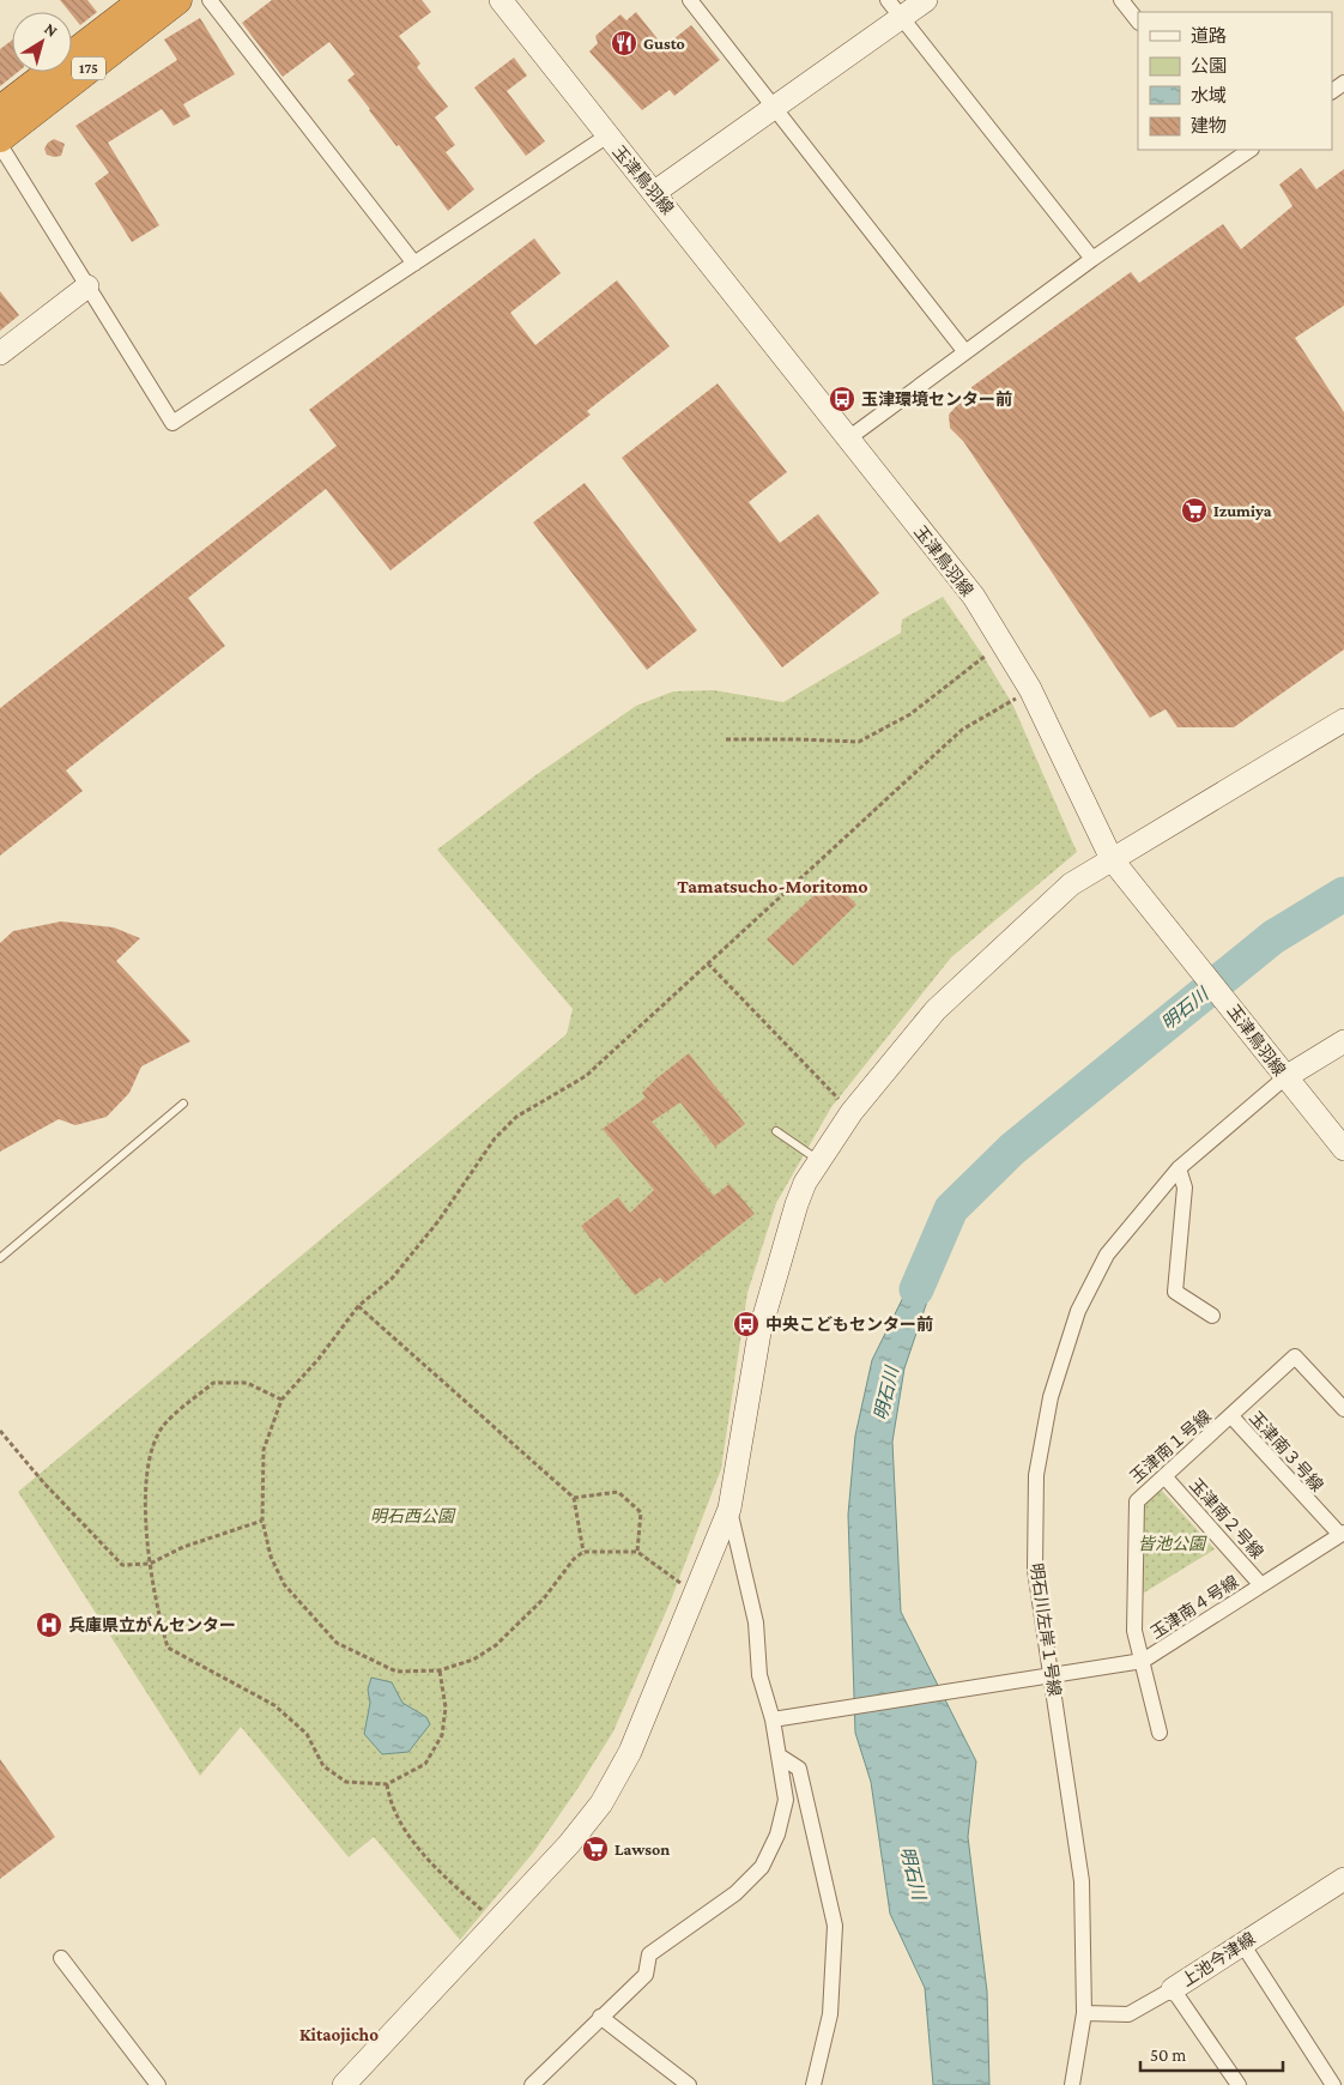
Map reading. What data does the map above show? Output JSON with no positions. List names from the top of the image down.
{
  "streets": {
    "highway": ["175"],
    "street": [
      "玉津鳥羽線",
      "玉津南１号線",
      "玉津南３号線",
      "玉津南２号線",
      "玉津南４号線",
      "明石川左岸１号線",
      "上池今津線"
    ]
  },
  "crossings": [
    ["玉津鳥羽線", "明石川左岸１号線"],
    ["玉津南１号線", "玉津南３号線"],
    ["玉津南１号線", "玉津南２号線"],
    ["玉津南１号線", "玉津南４号線"],
    ["玉津南３号線", "玉津南４号線"],
    ["玉津南２号線", "玉津南４号線"],
    ["玉津南４号線", "明石川左岸１号線"],
    ["明石川左岸１号線", "上池今津線"]
  ],
  "districts": ["Tamatsucho-Moritomo", "Kitaojicho"],
  "water": ["明石川"],
  "parks": ["明石西公園", "皆池公園"],
  "places": {
    "restaurant": ["Gusto"],
    "bus stop": ["玉津環境センター前", "中央こどもセンター前"],
    "supermarket": ["Izumiya", "Lawson"],
    "hospital": ["兵庫県立がんセンター"]
  },
  "legend": [
    "道路",
    "公園",
    "水域",
    "建物"
  ],
  "scale_bar": "50 m",
  "north": "top right"
}
